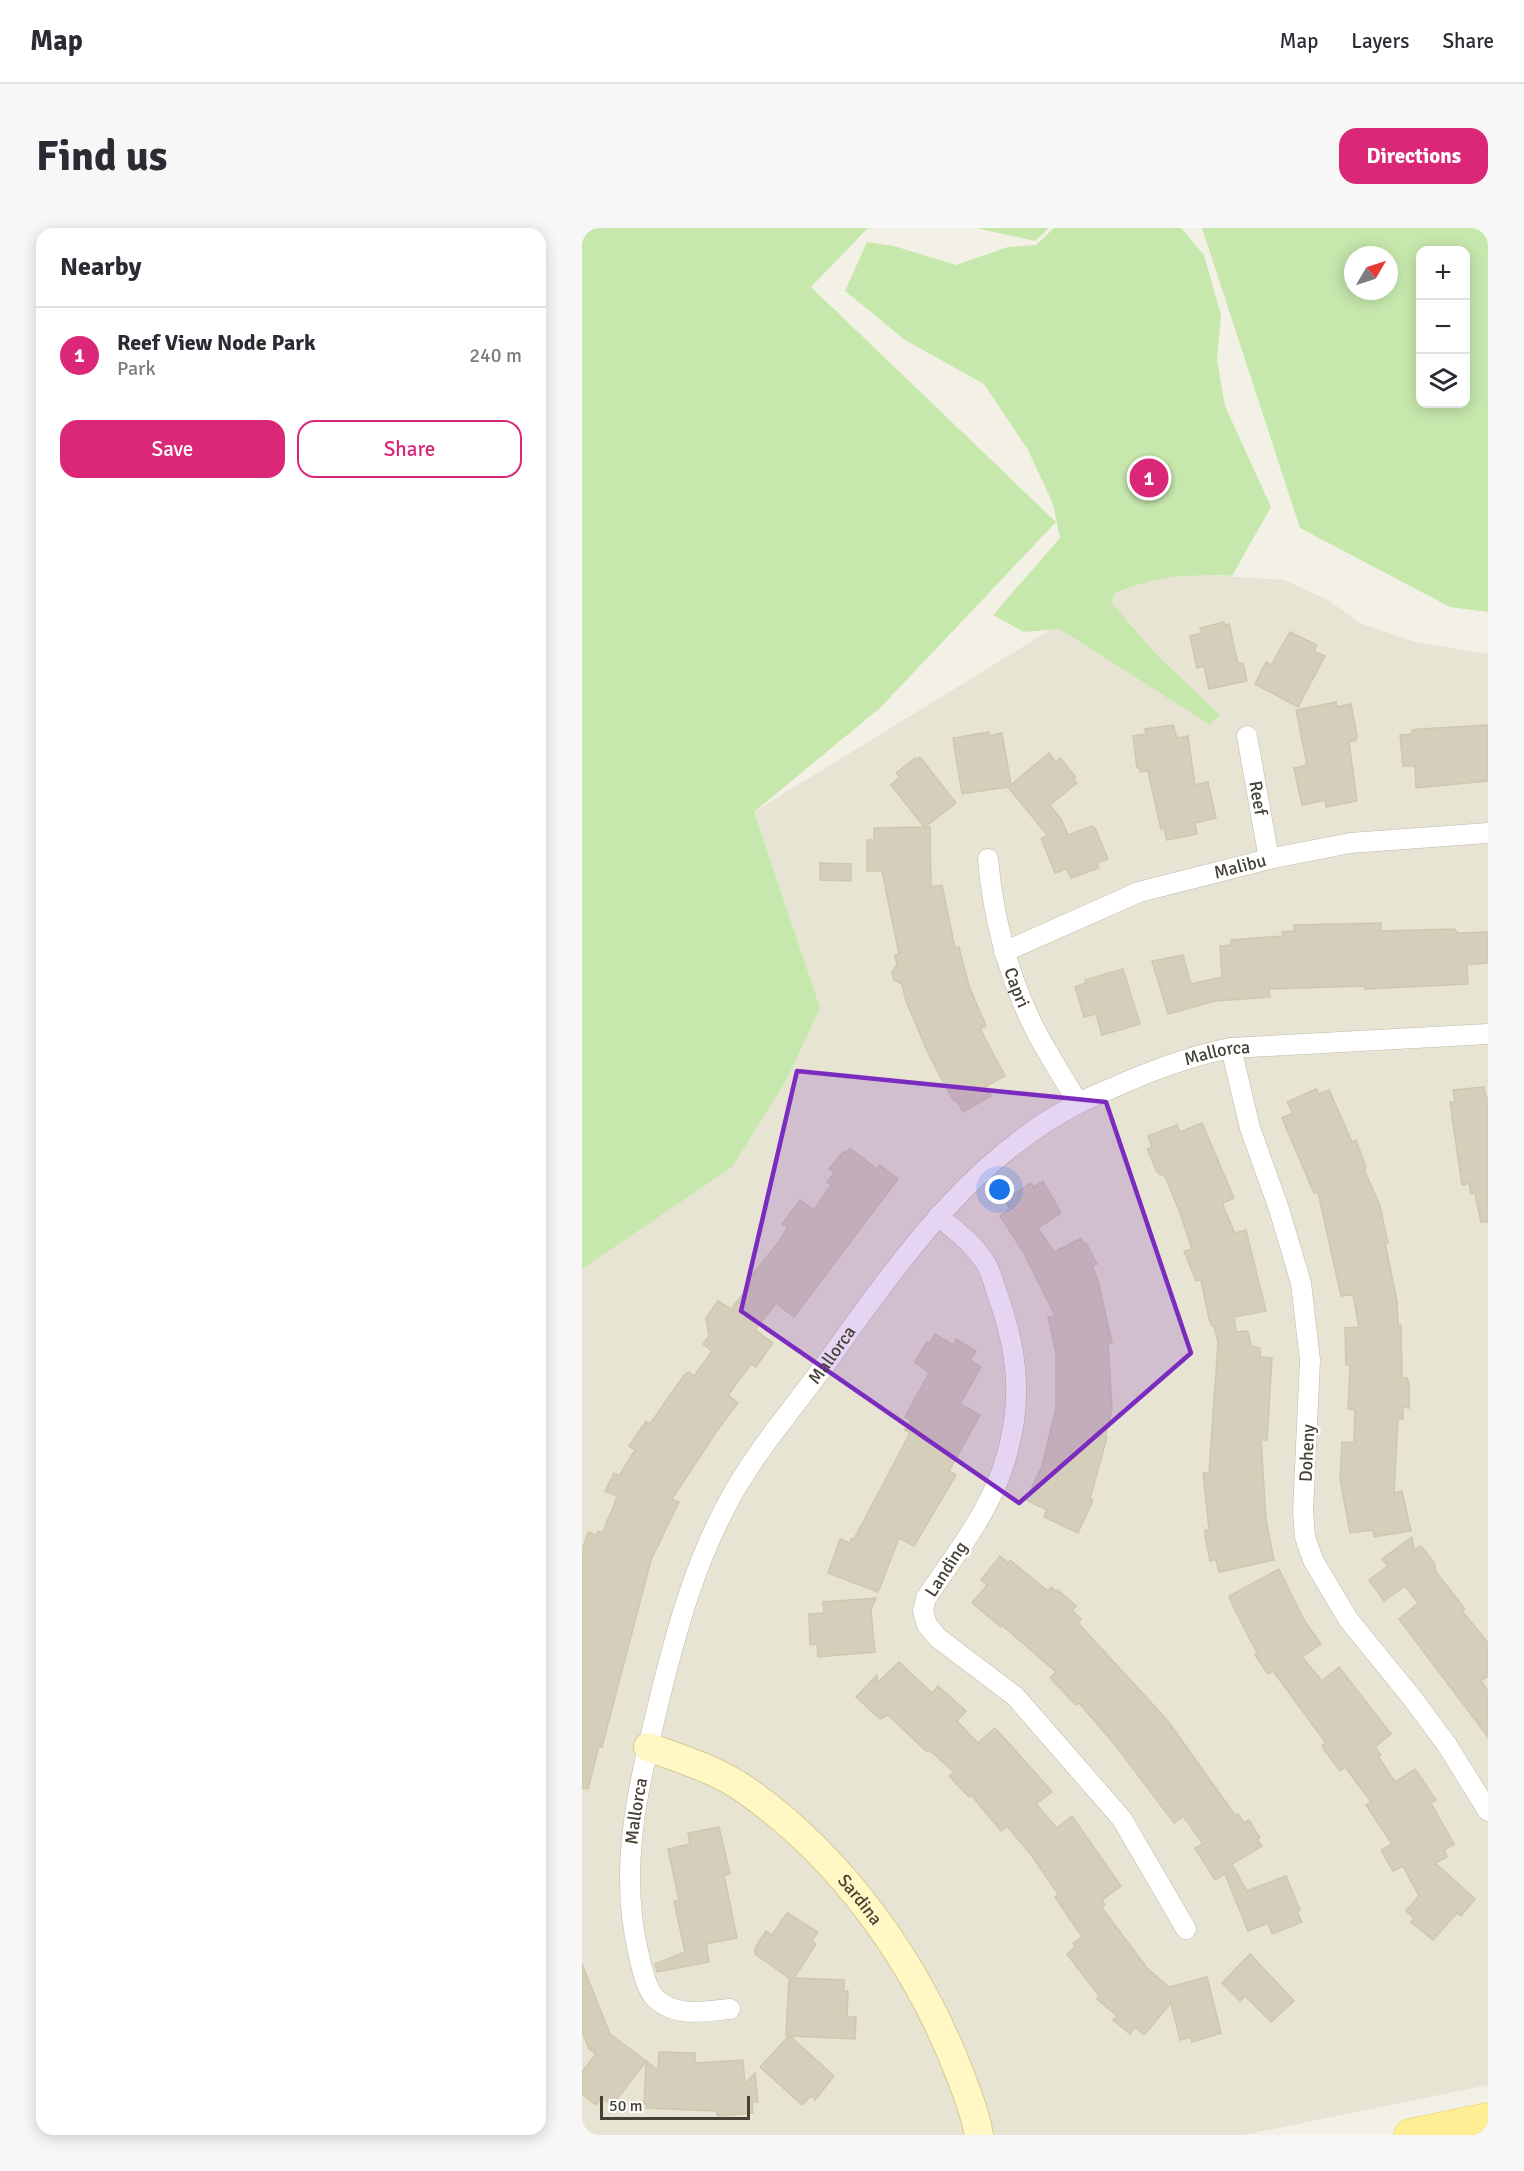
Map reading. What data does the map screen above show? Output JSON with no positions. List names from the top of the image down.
{
  "streets": {
    "street": [
      "Reef",
      "Malibu",
      "Capri",
      "Mallorca",
      "Doheny",
      "Landing",
      "Sardina"
    ]
  },
  "crossings": [
    ["Reef", "Malibu"],
    ["Malibu", "Capri"],
    ["Capri", "Mallorca"],
    ["Mallorca", "Doheny"],
    ["Mallorca", "Landing"],
    ["Mallorca", "Sardina"]
  ],
  "scale_bar": "50 m",
  "north": "top right",
  "page": {
    "header": "Map",
    "nav": ["Map", "Layers", "Share"],
    "buttons": [
      "Directions",
      ["Save", "Share"]
    ],
    "title": "Find us",
    "heading": "Nearby",
    "map_buttons": ["+", "−"],
    "list": [
      {
        "mark": "1",
        "name": "Reef View Node Park",
        "note": "Park",
        "value": "240 m"
      }
    ],
    "pins": "1",
    "scale": "50 m"
  }
}
